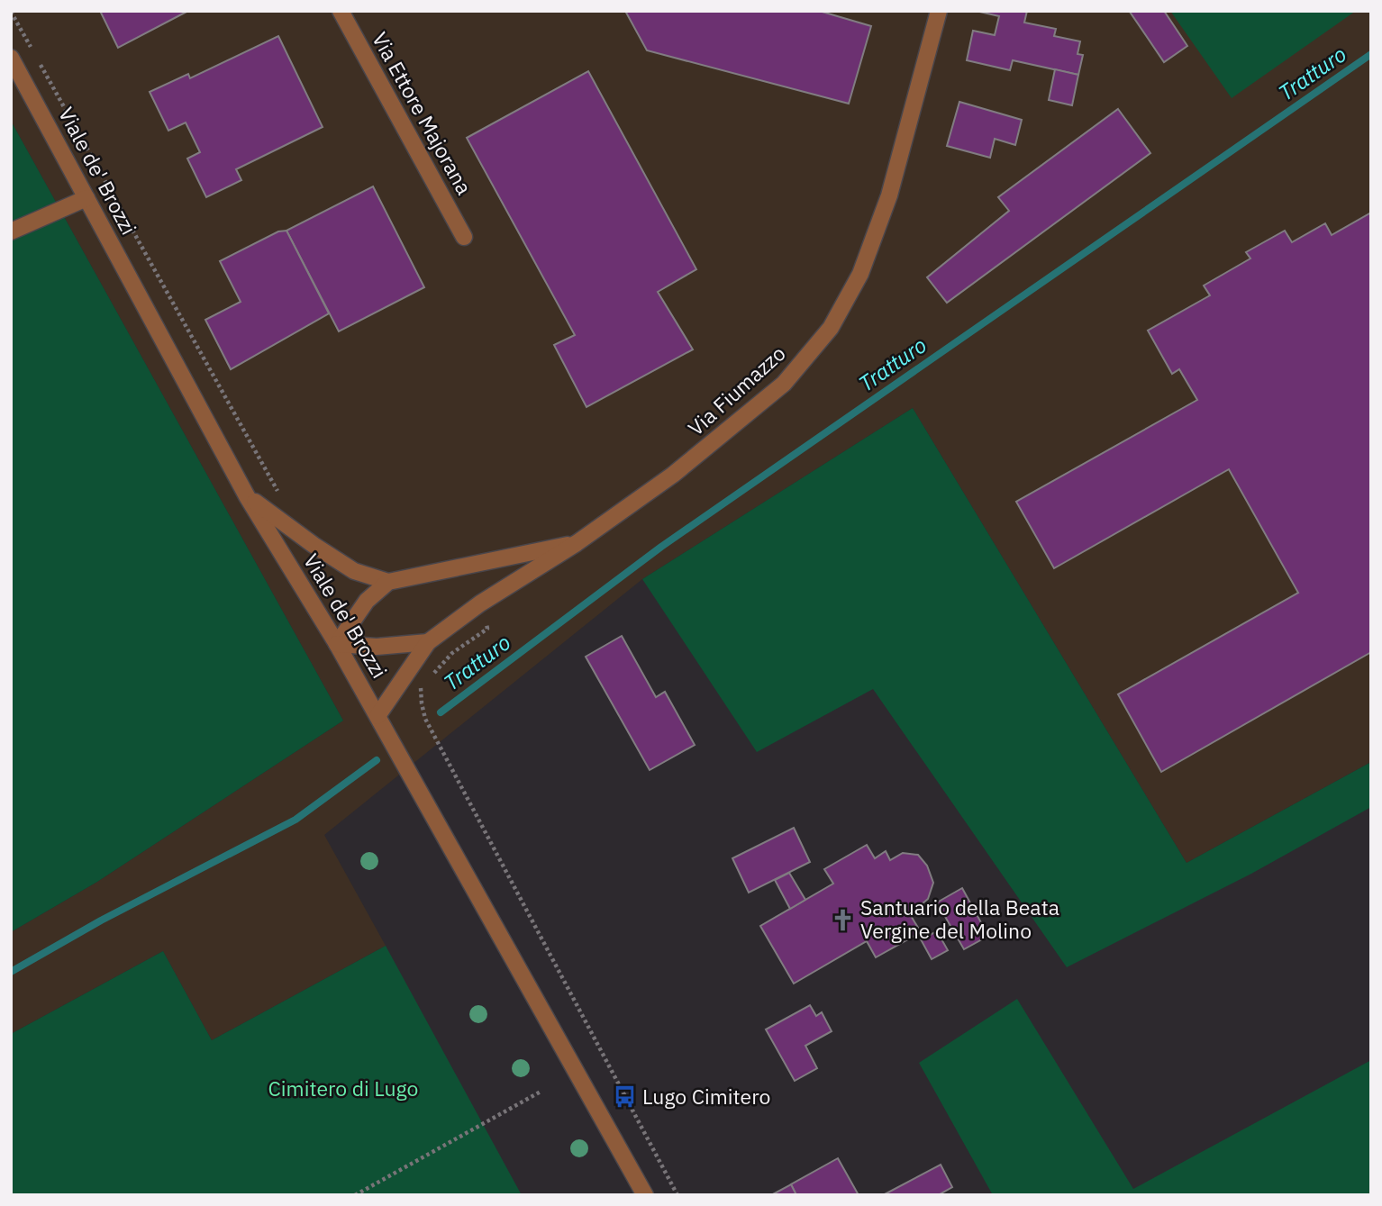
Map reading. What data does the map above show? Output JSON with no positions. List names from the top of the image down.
{
  "streets": {
    "street": ["Via Ettore Majorana", "Viale de' Brozzi", "Via Fiumazzo"]
  },
  "crossings": [
    ["Viale de' Brozzi", "Via Fiumazzo"]
  ],
  "water": ["Tratturo"],
  "parks": ["Cimitero di Lugo"],
  "places": {
    "church": ["Santuario della Beata Vergine del Molino"],
    "bus stop": ["Lugo Cimitero"]
  }
}
